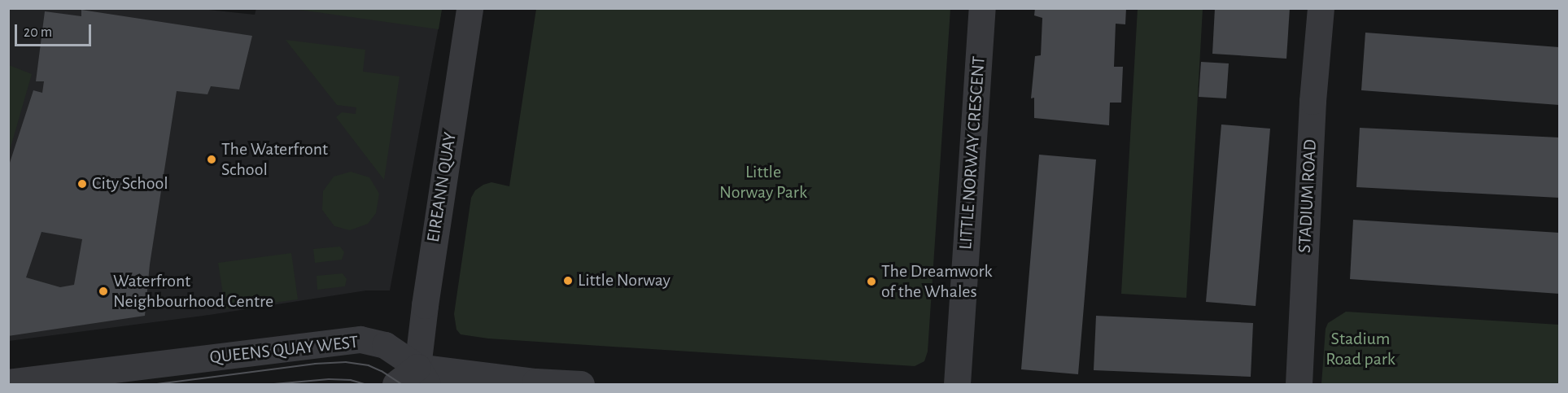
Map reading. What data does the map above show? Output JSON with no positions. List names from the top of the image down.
{
  "streets": {
    "street": [
      "LITTLE NORWAY CRESCENT",
      "EIREANN QUAY",
      "STADIUM ROAD",
      "QUEENS QUAY WEST"
    ]
  },
  "crossings": [
    ["EIREANN QUAY", "QUEENS QUAY WEST"]
  ],
  "parks": ["Little Norway Park", "Stadium Road park"],
  "places": [
    "The Waterfront School",
    "City School",
    "Little Norway",
    "The Dreamwork of the Whales",
    "Waterfront Neighbourhood Centre"
  ],
  "scale_bar": "20 m"
}
